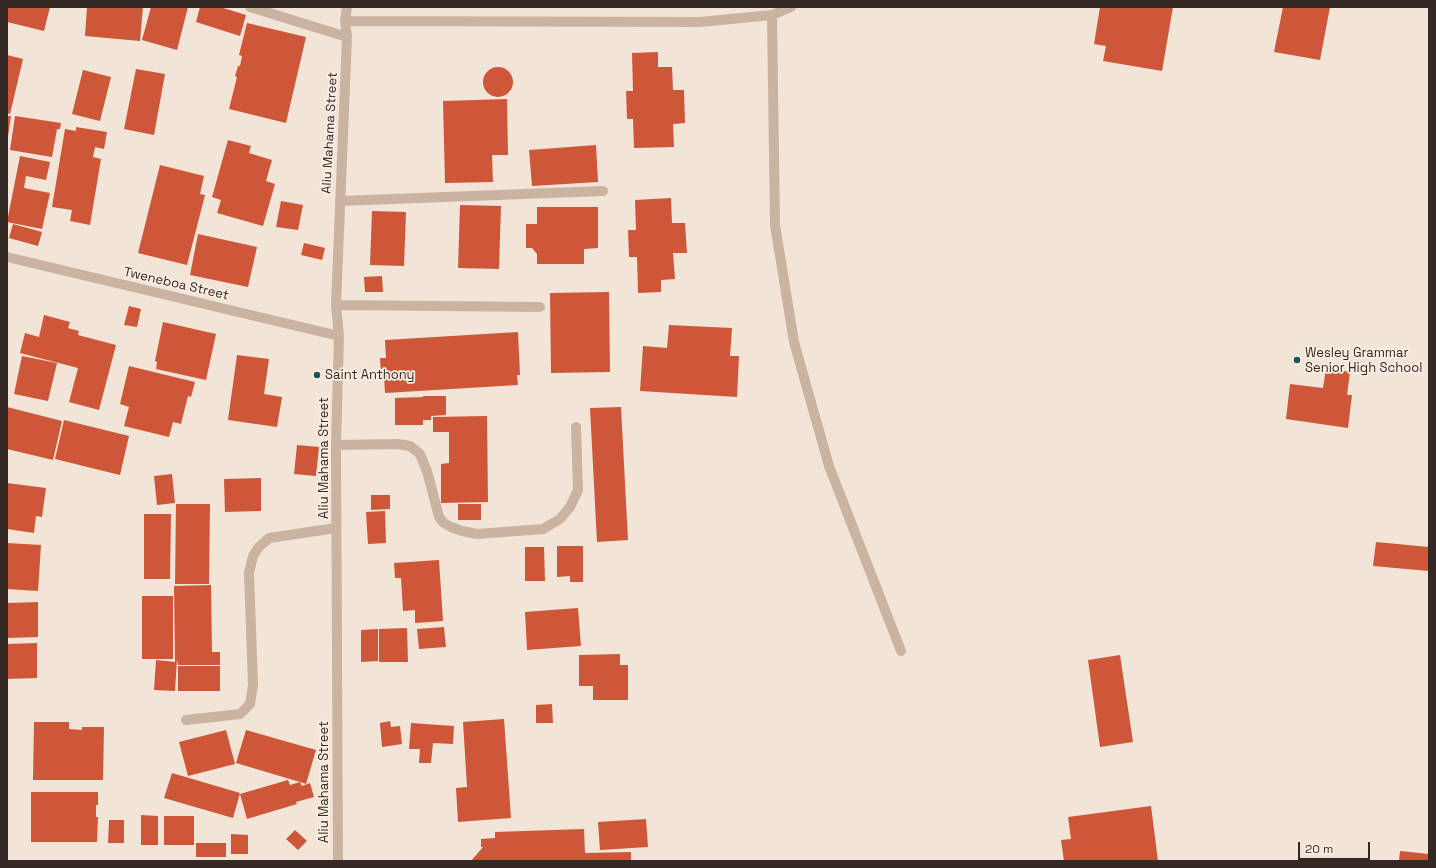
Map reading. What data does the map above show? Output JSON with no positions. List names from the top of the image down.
{
  "streets": {
    "street": ["Aliu Mahama Street", "Tweneboa Street"]
  },
  "crossings": [
    ["Aliu Mahama Street", "Tweneboa Street"]
  ],
  "places": ["Wesley Grammar Senior High School", "Saint Anthony"],
  "scale_bar": "20 m"
}
